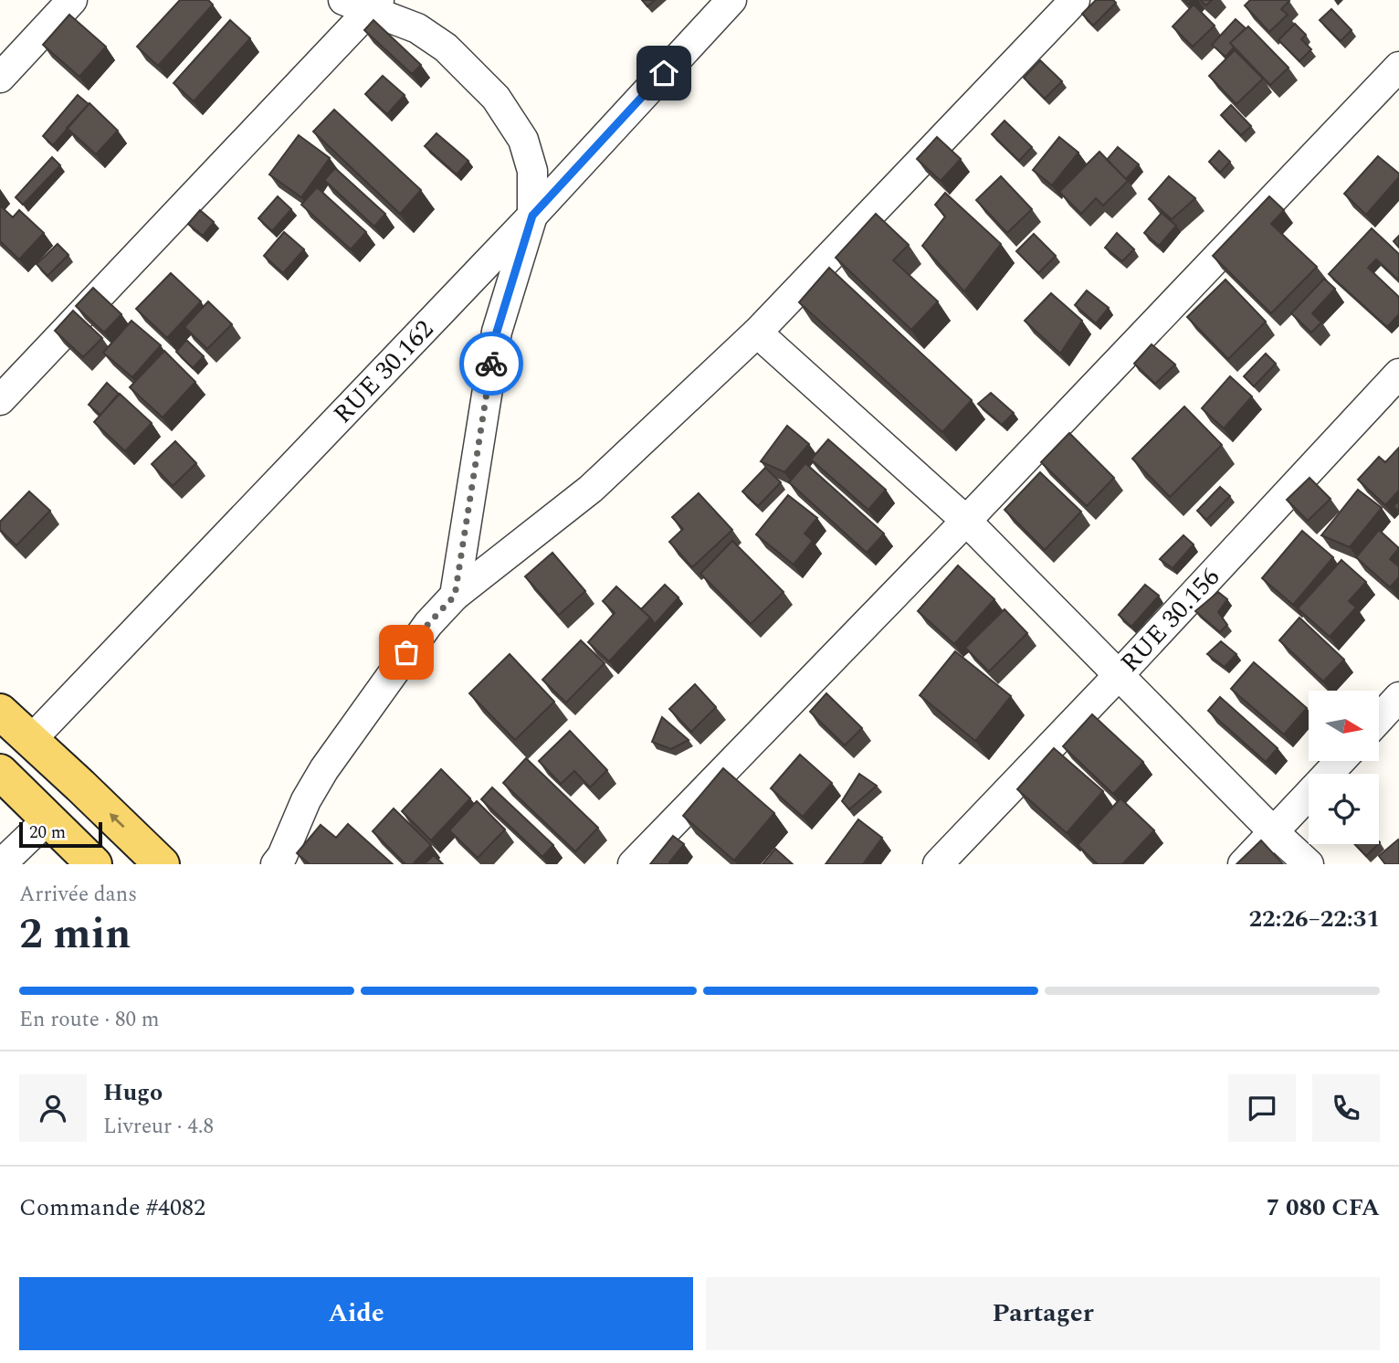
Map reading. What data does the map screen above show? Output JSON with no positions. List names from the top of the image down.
{
  "streets": {
    "street": ["RUE 30.162", "RUE 30.156"]
  },
  "scale_bar": "20 m",
  "north": "right",
  "page": {
    "scale": "20 m",
    "heading": ["2 min", "Arrivée dans", "22:26–22:31"],
    "panel": [
      "Hugo",
      "Livreur · 4.8",
      "Commande #4082",
      "7 080 CFA"
    ],
    "bar": "En route · 80 m",
    "buttons": ["Aide", "Partager"]
  }
}
